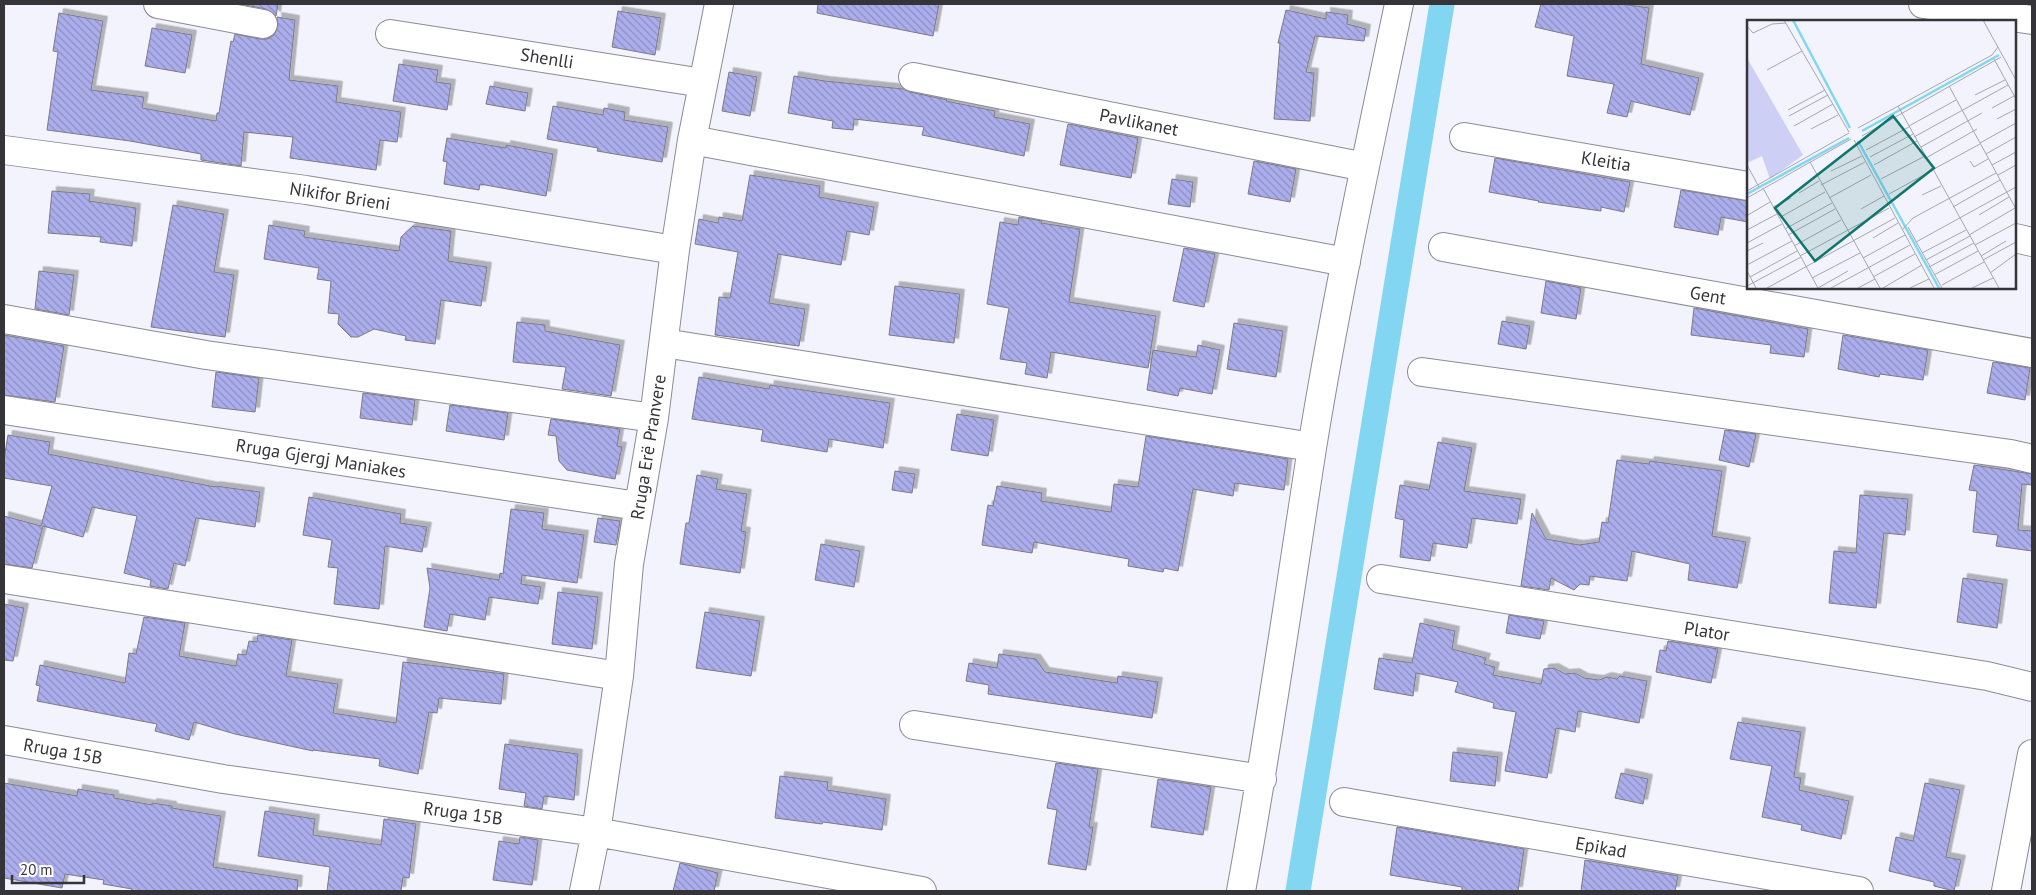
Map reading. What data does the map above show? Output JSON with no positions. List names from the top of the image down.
{
  "streets": {
    "street": [
      "Shenlli",
      "Pavlikanet",
      "Kleitia",
      "Nikifor Brieni",
      "Gent",
      "Rruga Erë Pranvere",
      "Rruga Gjergj Maniakes",
      "Plator",
      "Rruga 15B",
      "Epikad"
    ]
  },
  "crossings": [
    ["Shenlli", "Rruga Erë Pranvere"],
    ["Nikifor Brieni", "Rruga Erë Pranvere"],
    ["Rruga Erë Pranvere", "Rruga Gjergj Maniakes"],
    ["Rruga Erë Pranvere", "Rruga 15B"]
  ],
  "scale_bar": "20 m"
}
